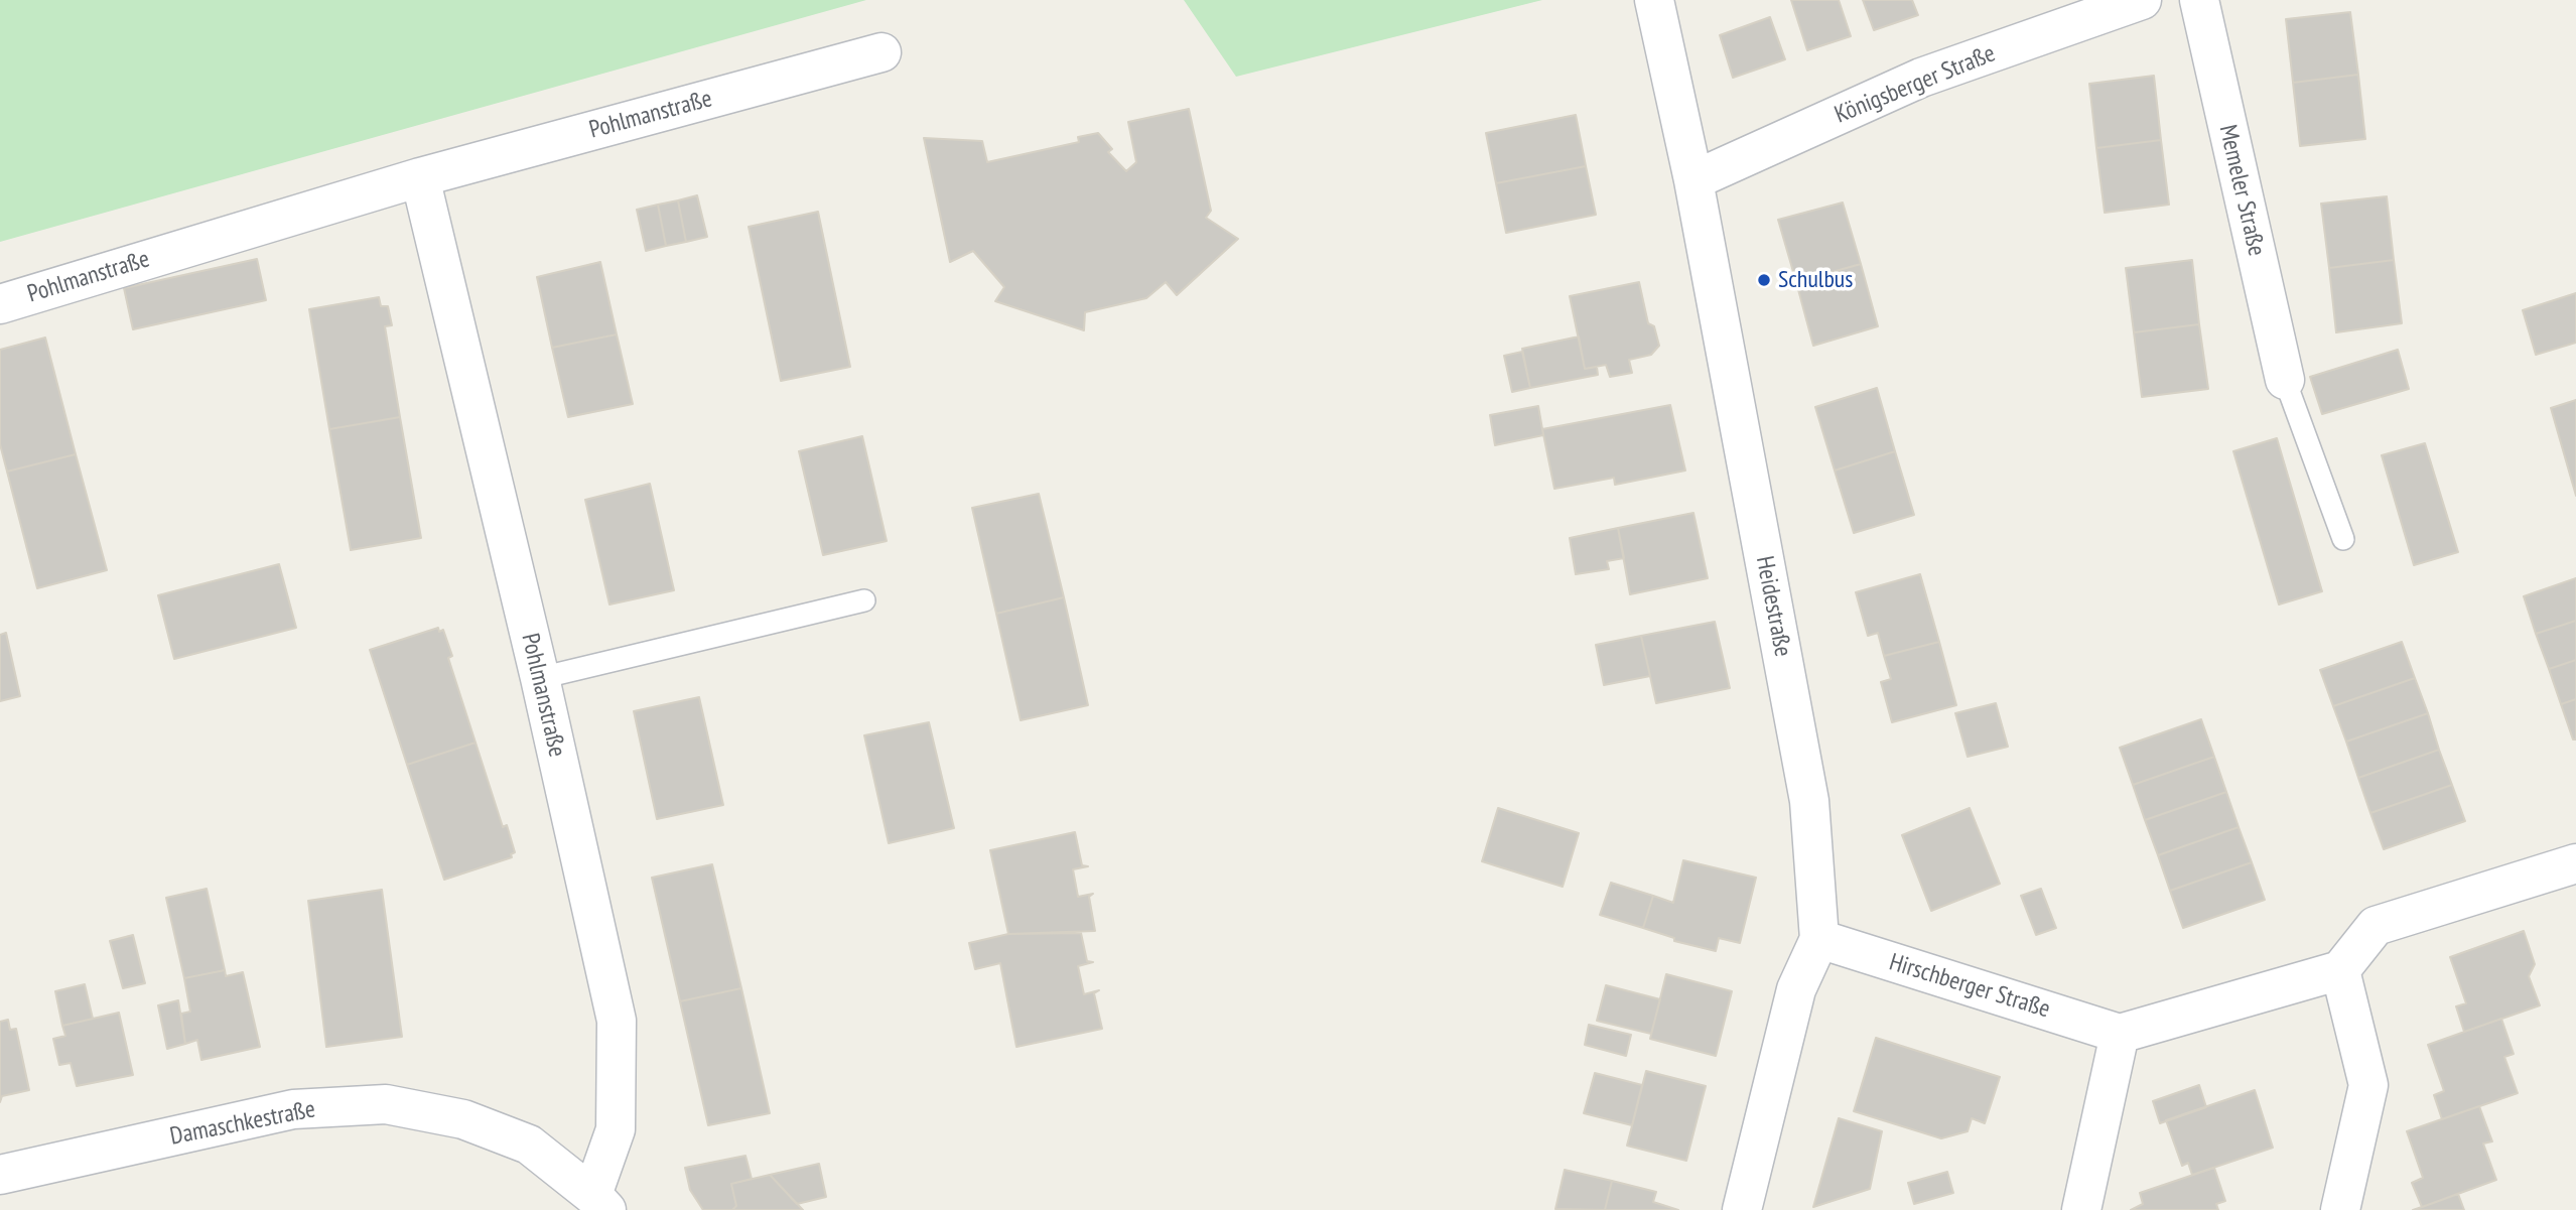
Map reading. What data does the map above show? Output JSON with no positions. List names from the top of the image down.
{
  "streets": {
    "street": [
      "Königsberger Straße",
      "Pohlmanstraße",
      "Memeler Straße",
      "Heidestraße",
      "Hirschberger Straße",
      "Damaschkestraße"
    ]
  },
  "crossings": [
    ["Königsberger Straße", "Heidestraße"],
    ["Pohlmanstraße", "Damaschkestraße"],
    ["Heidestraße", "Hirschberger Straße"]
  ],
  "places": ["Schulbus"]
}
